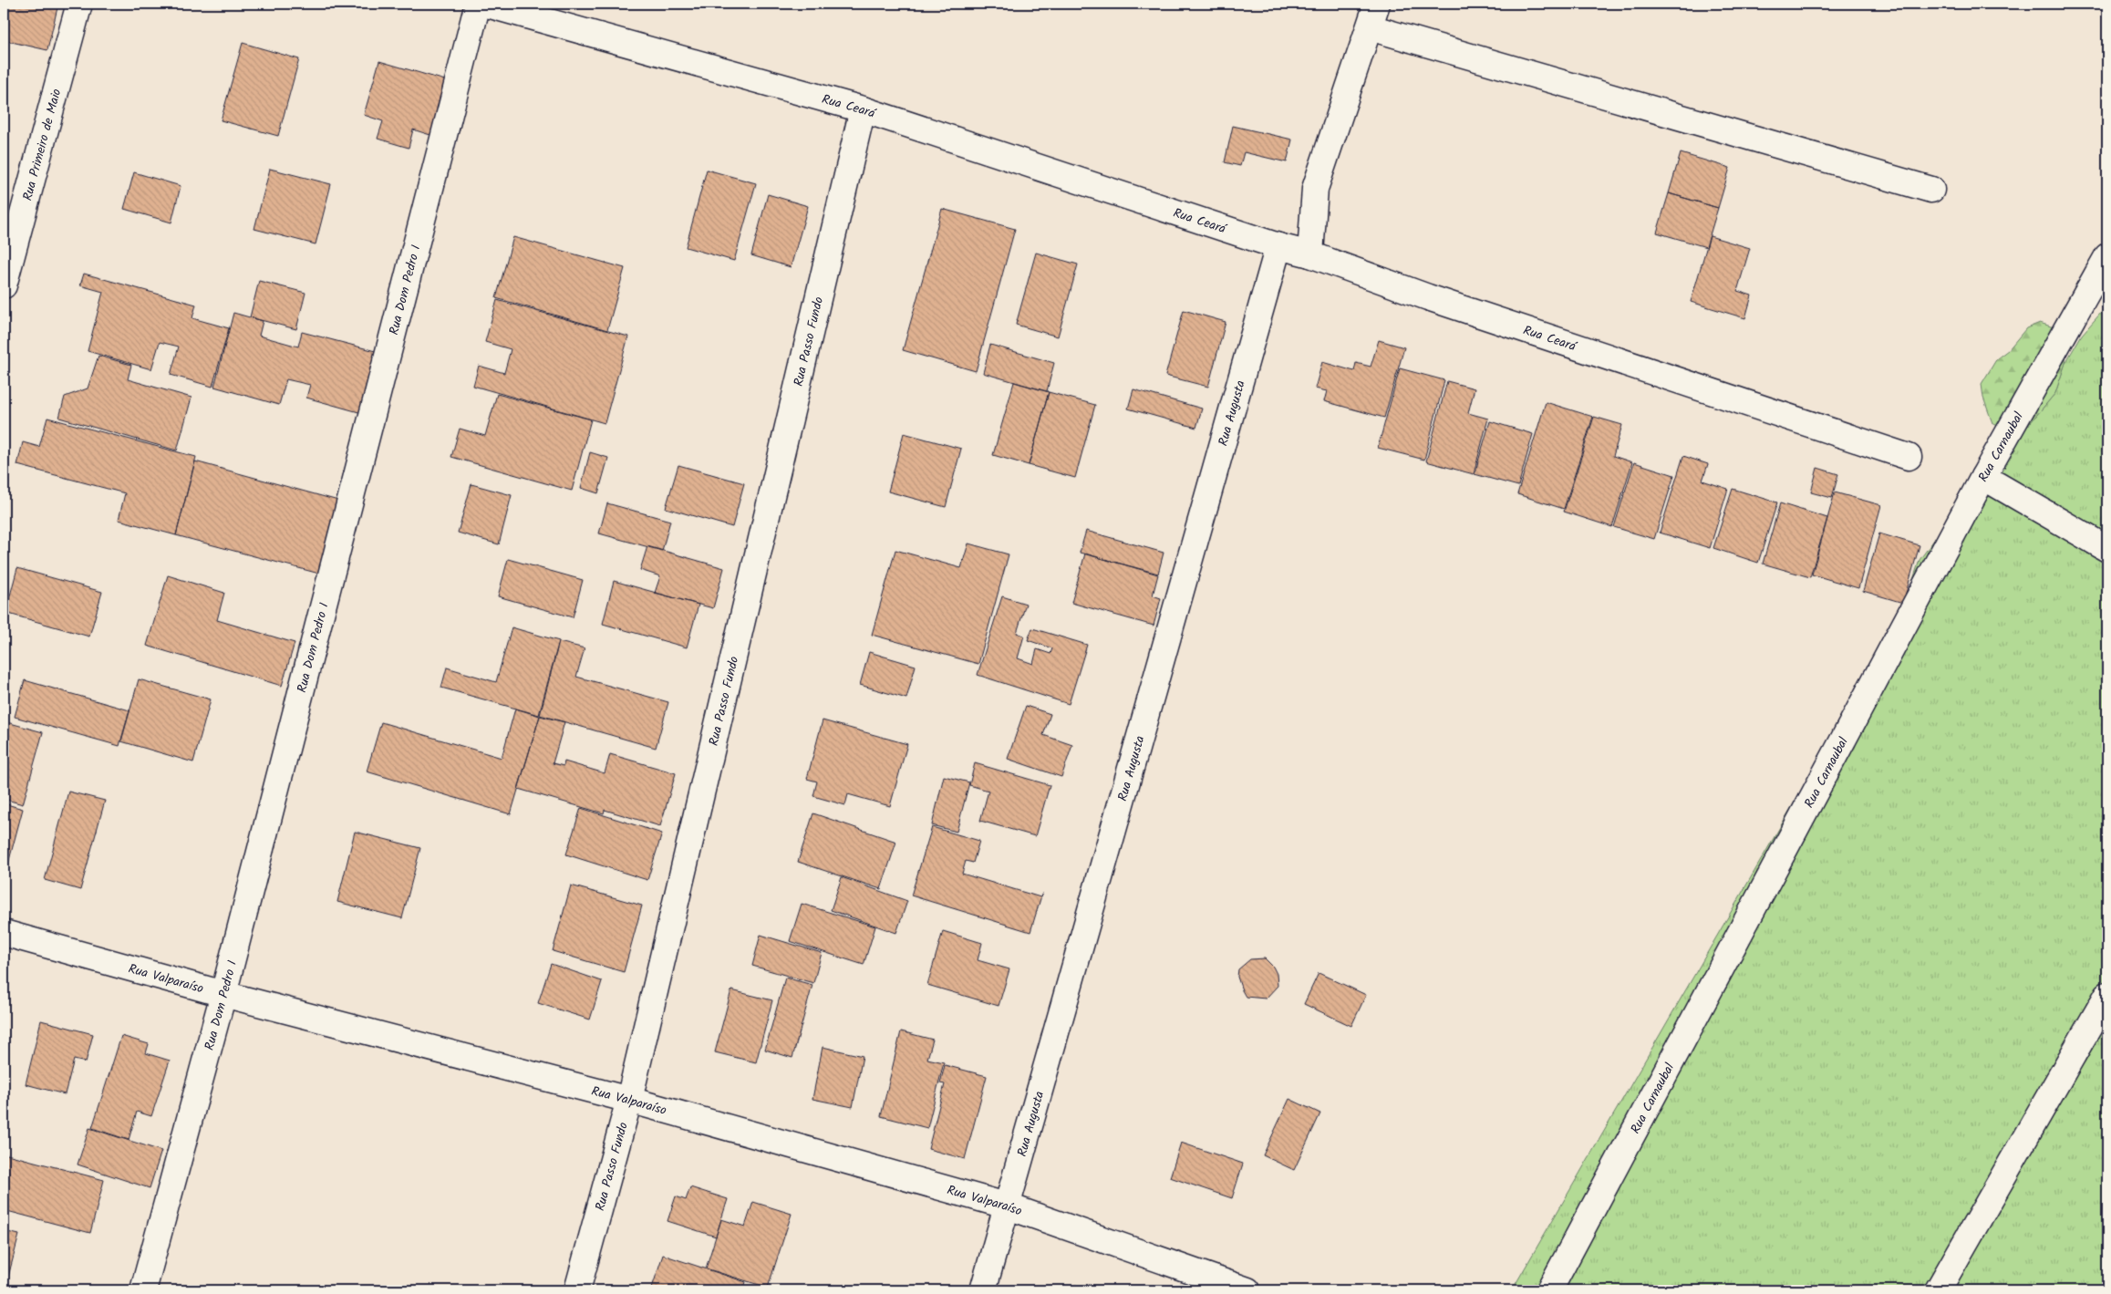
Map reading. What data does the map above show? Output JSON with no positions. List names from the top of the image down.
{
  "streets": {
    "street": [
      "Rua Ceará",
      "Rua Primeiro de Maio",
      "Rua Dom Pedro I",
      "Rua Passo Fundo",
      "Rua Augusta",
      "Rua Carnaubal",
      "Rua Valparaíso"
    ]
  },
  "crossings": [
    ["Rua Ceará", "Rua Passo Fundo"],
    ["Rua Ceará", "Rua Augusta"],
    ["Rua Dom Pedro I", "Rua Valparaíso"],
    ["Rua Passo Fundo", "Rua Valparaíso"],
    ["Rua Augusta", "Rua Valparaíso"]
  ]
}
